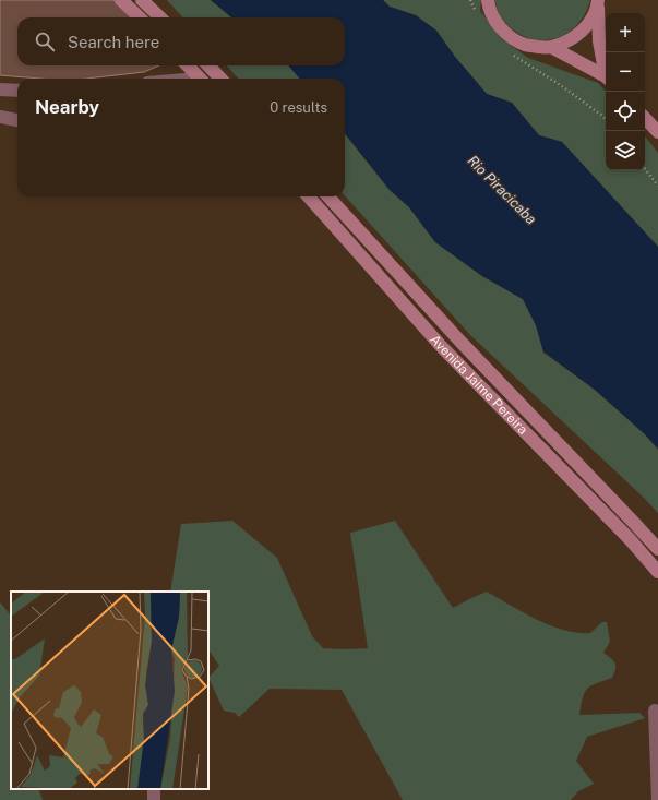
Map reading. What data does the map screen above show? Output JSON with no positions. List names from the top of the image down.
{
  "streets": {
    "main road": ["Avenida Jaime Pereira"]
  },
  "water": ["Rio Piracicaba"],
  "page": {
    "map_buttons": ["+", "−"],
    "search": "Search here",
    "heading": ["Nearby", "0 results"]
  }
}
